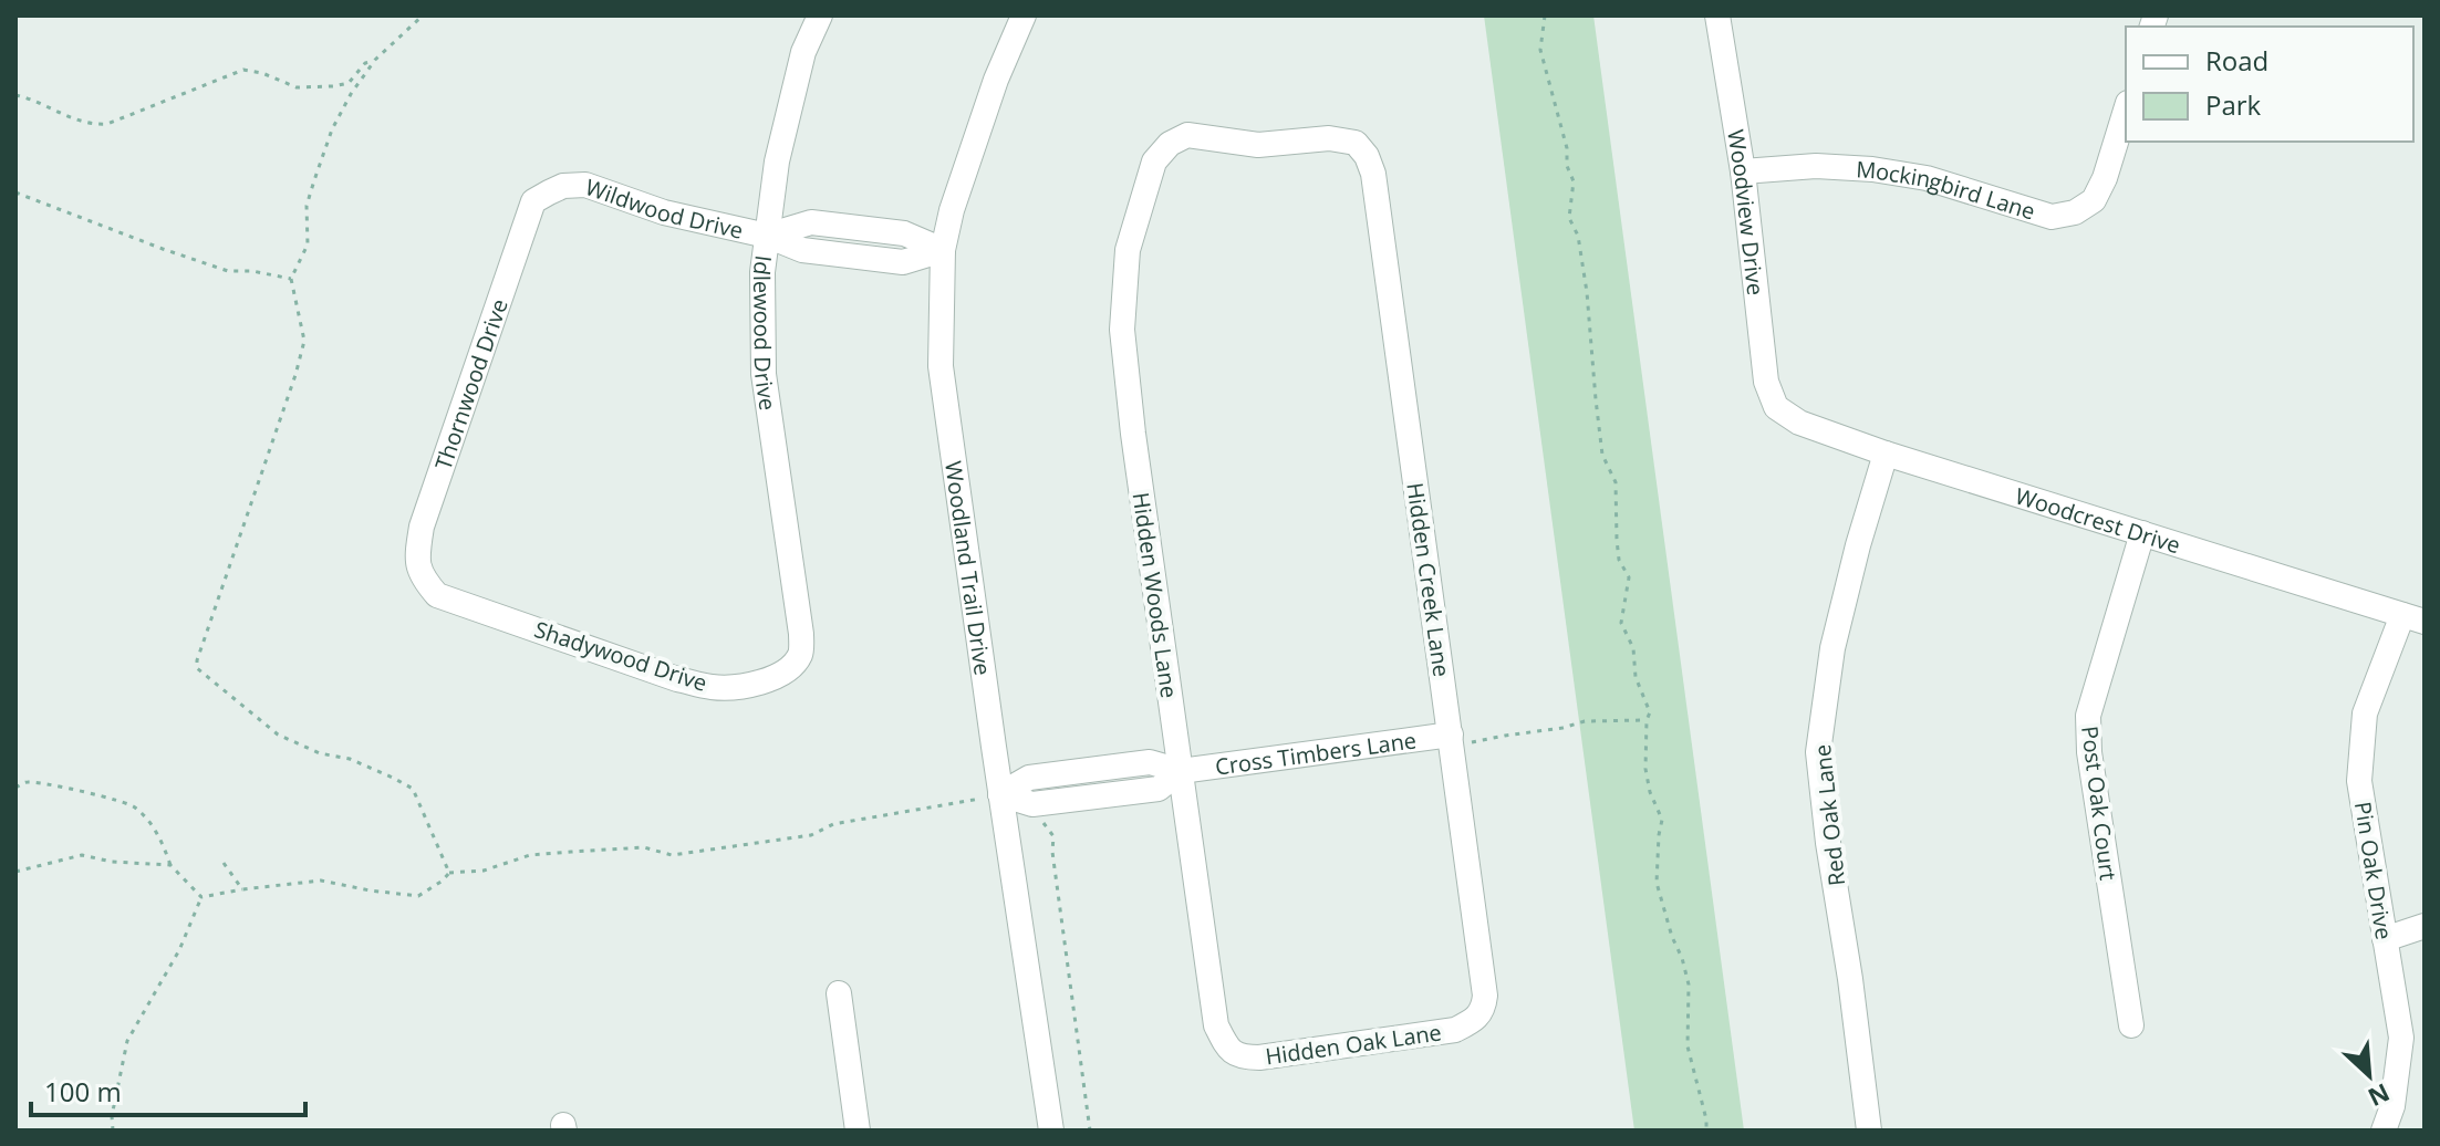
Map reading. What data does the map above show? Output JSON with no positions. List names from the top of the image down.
{
  "streets": {
    "street": [
      "Mockingbird Lane",
      "Wildwood Drive",
      "Woodview Drive",
      "Idlewood Drive",
      "Thornwood Drive",
      "Woodcrest Drive",
      "Woodland Trail Drive",
      "Hidden Creek Lane",
      "Hidden Woods Lane",
      "Shadywood Drive",
      "Cross Timbers Lane",
      "Post Oak Court",
      "Red Oak Lane",
      "Pin Oak Drive",
      "Hidden Oak Lane"
    ]
  },
  "crossings": [
    ["Mockingbird Lane", "Woodview Drive"],
    ["Wildwood Drive", "Idlewood Drive"],
    ["Wildwood Drive", "Thornwood Drive"],
    ["Wildwood Drive", "Woodland Trail Drive"],
    ["Woodview Drive", "Woodcrest Drive"],
    ["Idlewood Drive", "Shadywood Drive"],
    ["Thornwood Drive", "Shadywood Drive"],
    ["Woodcrest Drive", "Post Oak Court"],
    ["Woodcrest Drive", "Red Oak Lane"],
    ["Woodcrest Drive", "Pin Oak Drive"],
    ["Woodland Trail Drive", "Cross Timbers Lane"],
    ["Hidden Creek Lane", "Hidden Woods Lane"],
    ["Hidden Creek Lane", "Cross Timbers Lane"],
    ["Hidden Creek Lane", "Hidden Oak Lane"],
    ["Hidden Woods Lane", "Cross Timbers Lane"],
    ["Hidden Woods Lane", "Hidden Oak Lane"]
  ],
  "legend": ["Road", "Park"],
  "scale_bar": "100 m",
  "north": "bottom right"
}
